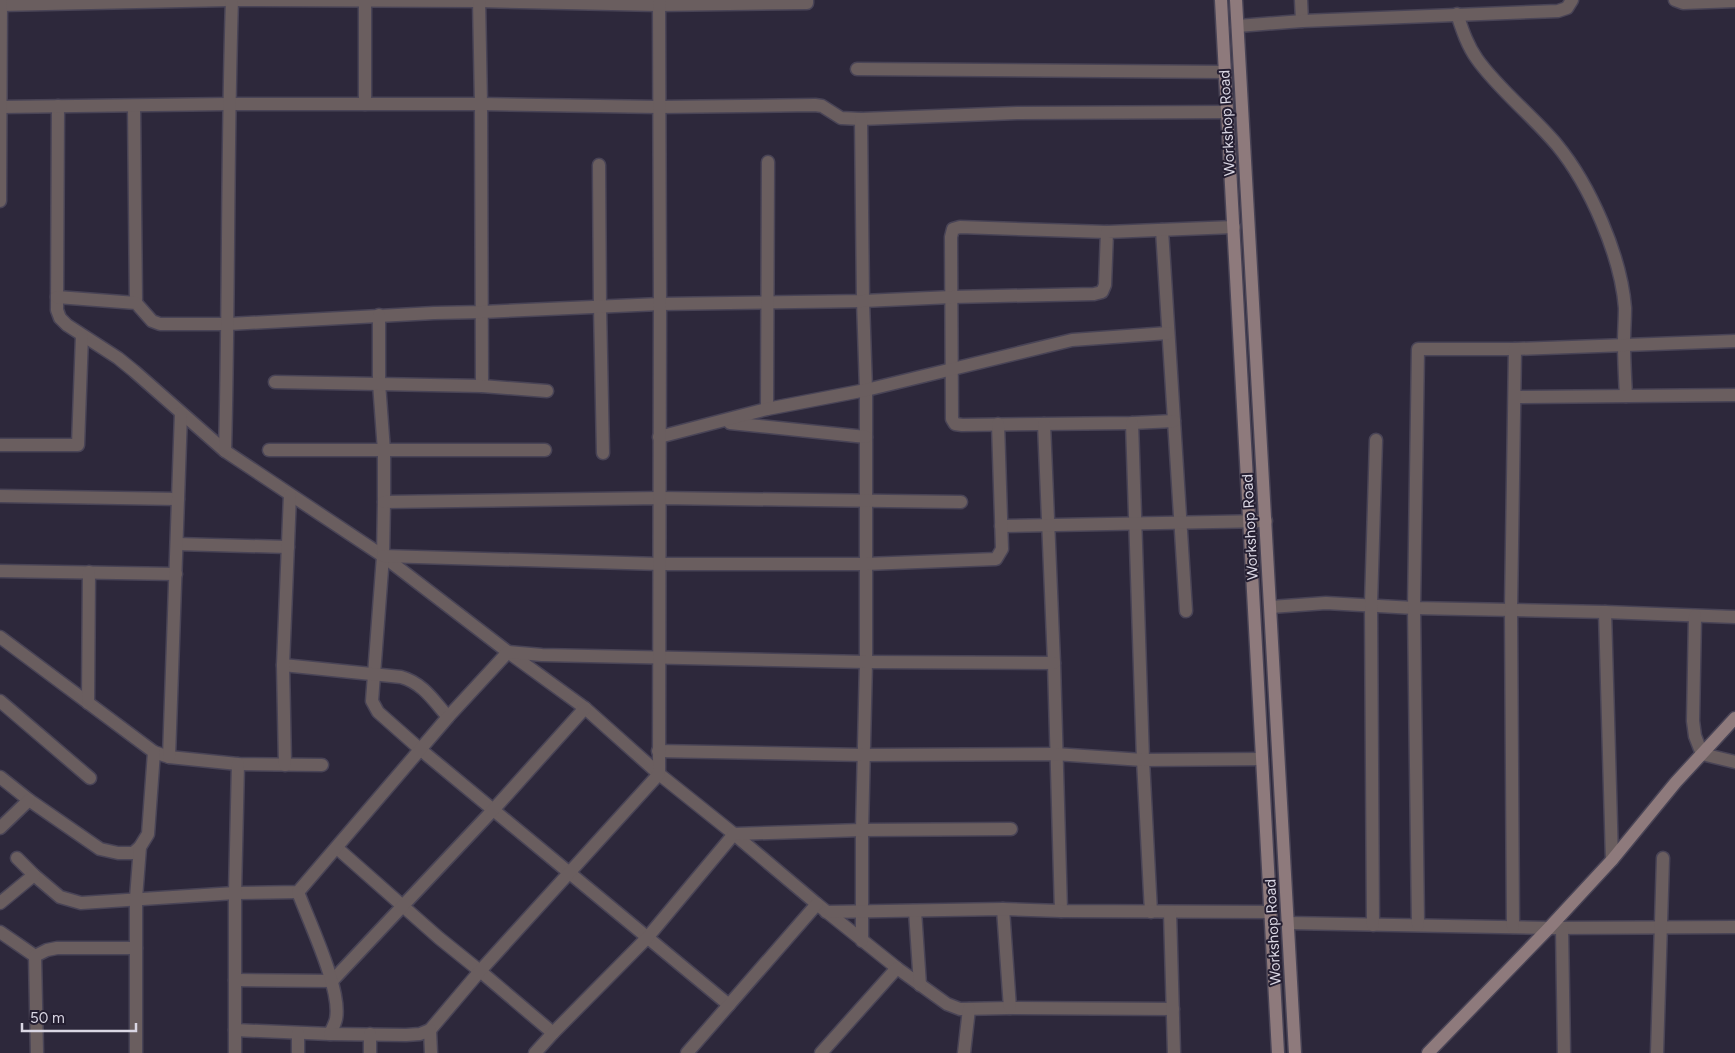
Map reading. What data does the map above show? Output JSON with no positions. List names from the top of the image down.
{
  "streets": {
    "main road": ["Workshop Road"]
  },
  "scale_bar": "50 m"
}
